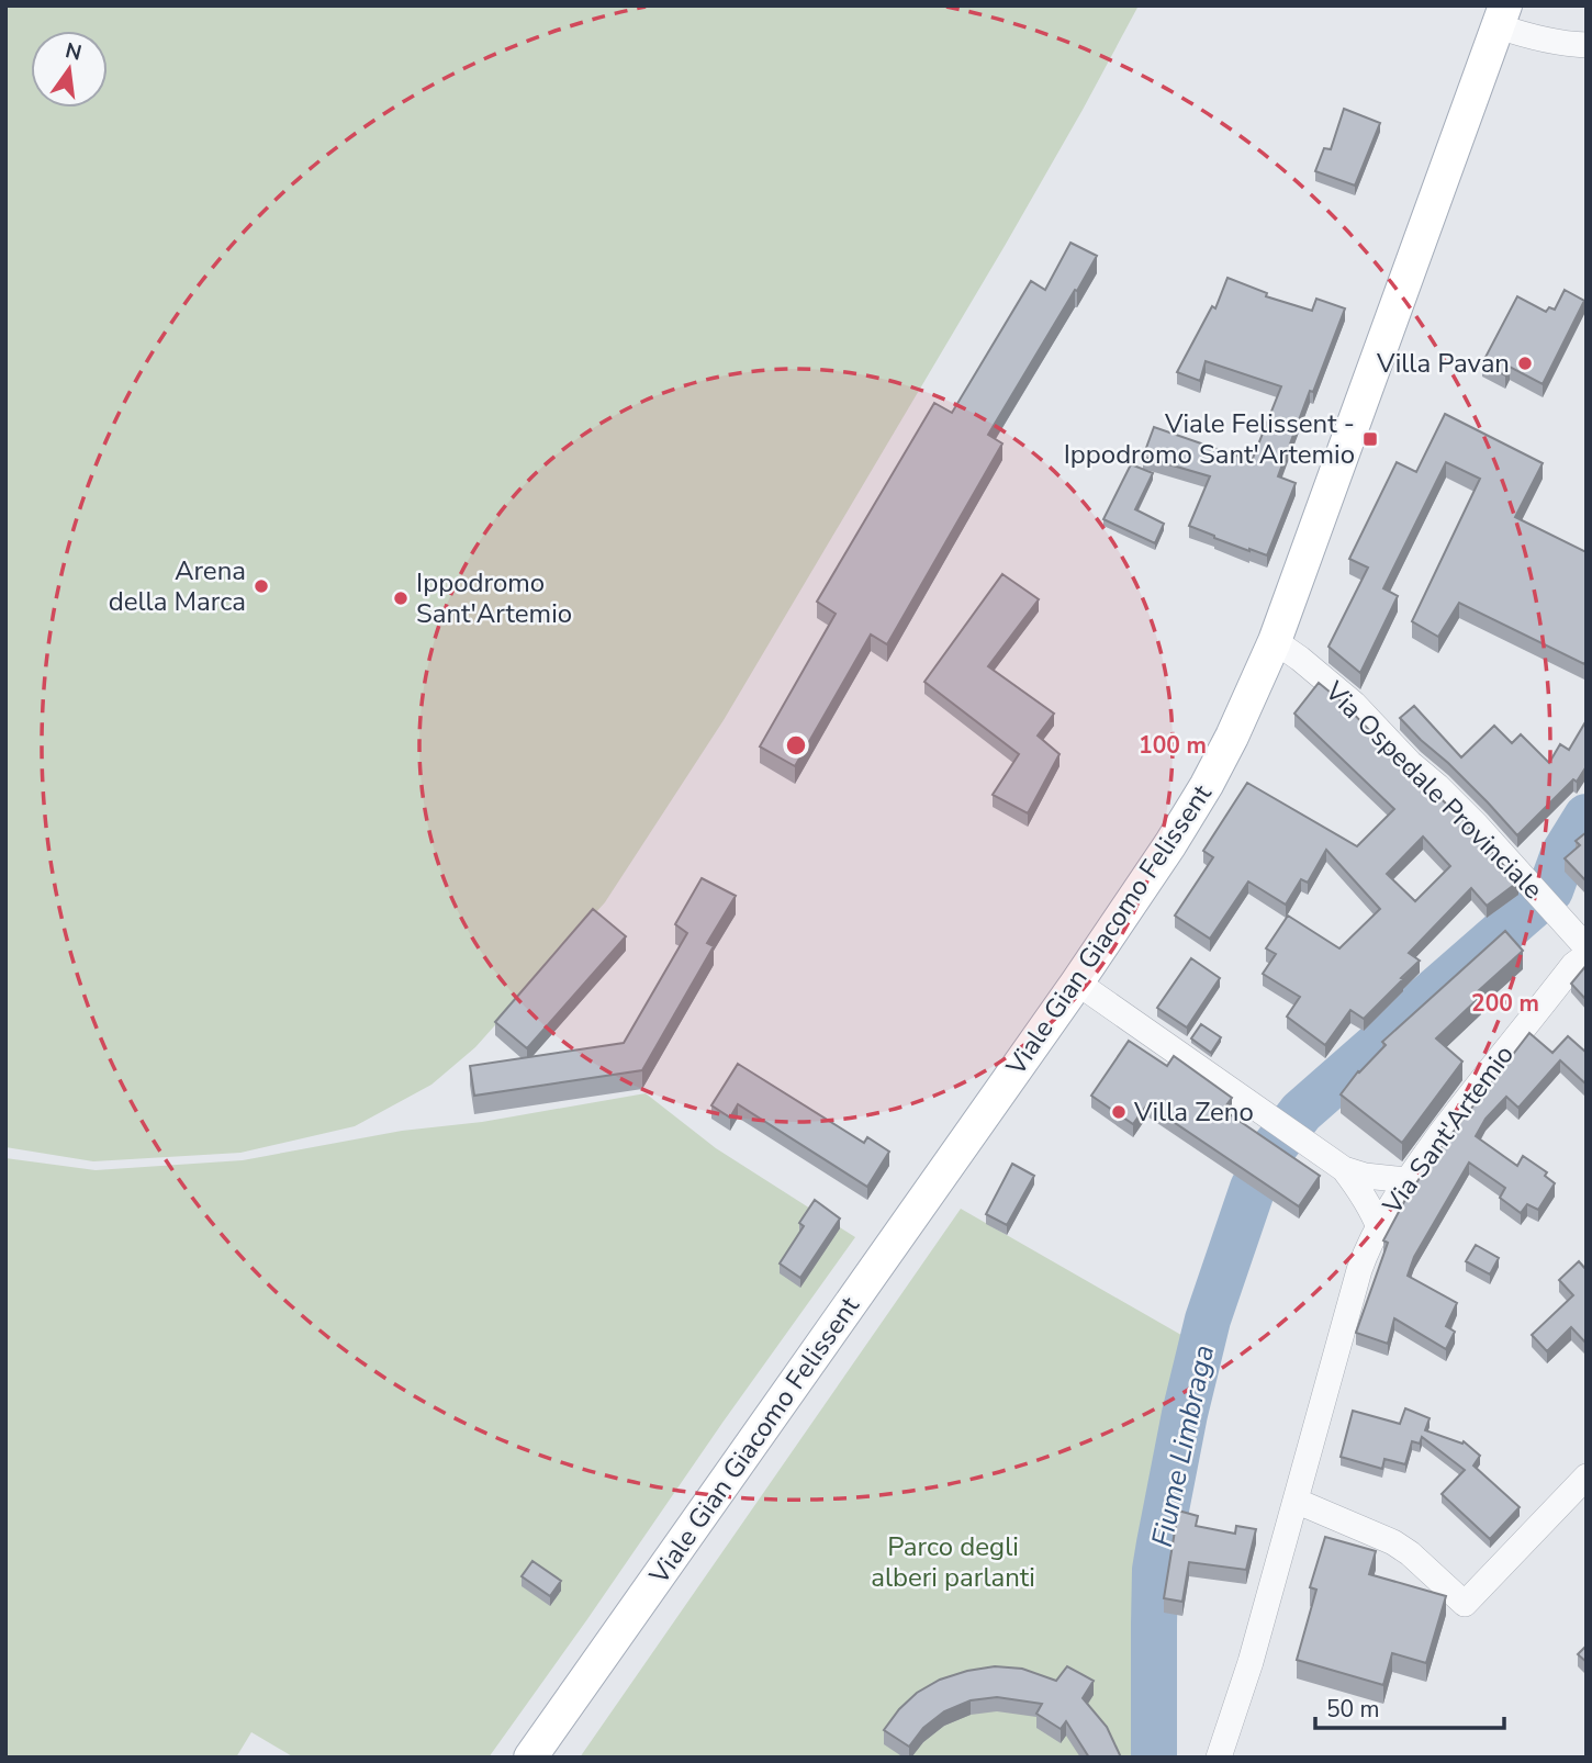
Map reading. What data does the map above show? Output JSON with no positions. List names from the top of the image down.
{
  "streets": {
    "main road": ["Viale Gian Giacomo Felissent"],
    "street": ["Via Ospedale Provinciale", "Via Sant'Artemio"]
  },
  "crossings": [
    ["Via Ospedale Provinciale", "Viale Gian Giacomo Felissent"]
  ],
  "water": ["Fiume Limbraga"],
  "parks": ["Parco degli alberi parlanti"],
  "places": {
    "other": [
      "Villa Pavan",
      "Arena della Marca",
      "Ippodromo Sant'Artemio",
      "Villa Zeno"
    ],
    "transit": ["Viale Felissent - Ippodromo Sant'Artemio"]
  },
  "scale_bar": "50 m",
  "north": "top",
  "rings": ["100 m", "200 m"]
}
